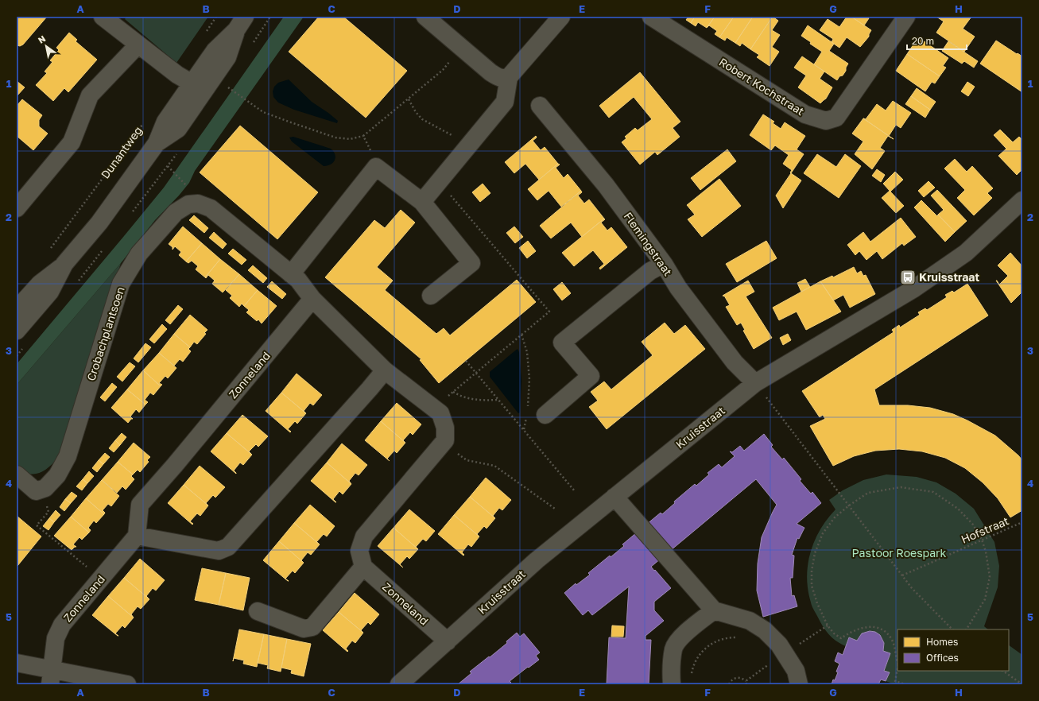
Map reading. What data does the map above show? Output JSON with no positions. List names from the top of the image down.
{
  "streets": {
    "street": [
      "Robert Kochstraat",
      "Dunantweg",
      "Flemingstraat",
      "Crobachplantsoen",
      "Zonneland",
      "Kruisstraat"
    ],
    "path": ["Hofstraat"]
  },
  "crossings": [
    ["Flemingstraat", "Kruisstraat"],
    ["Crobachplantsoen", "Zonneland"],
    ["Zonneland", "Kruisstraat"]
  ],
  "parks": ["Pastoor Roespark"],
  "places": {
    "bus stop": ["Kruisstraat"]
  },
  "legend": ["Homes", "Offices"],
  "scale_bar": "20 m",
  "north": "top left",
  "grid": {
    "columns": [
      "A",
      "B",
      "C",
      "D",
      "E",
      "F",
      "G",
      "H"
    ],
    "rows": [
      "1",
      "2",
      "3",
      "4",
      "5"
    ]
  }
}
